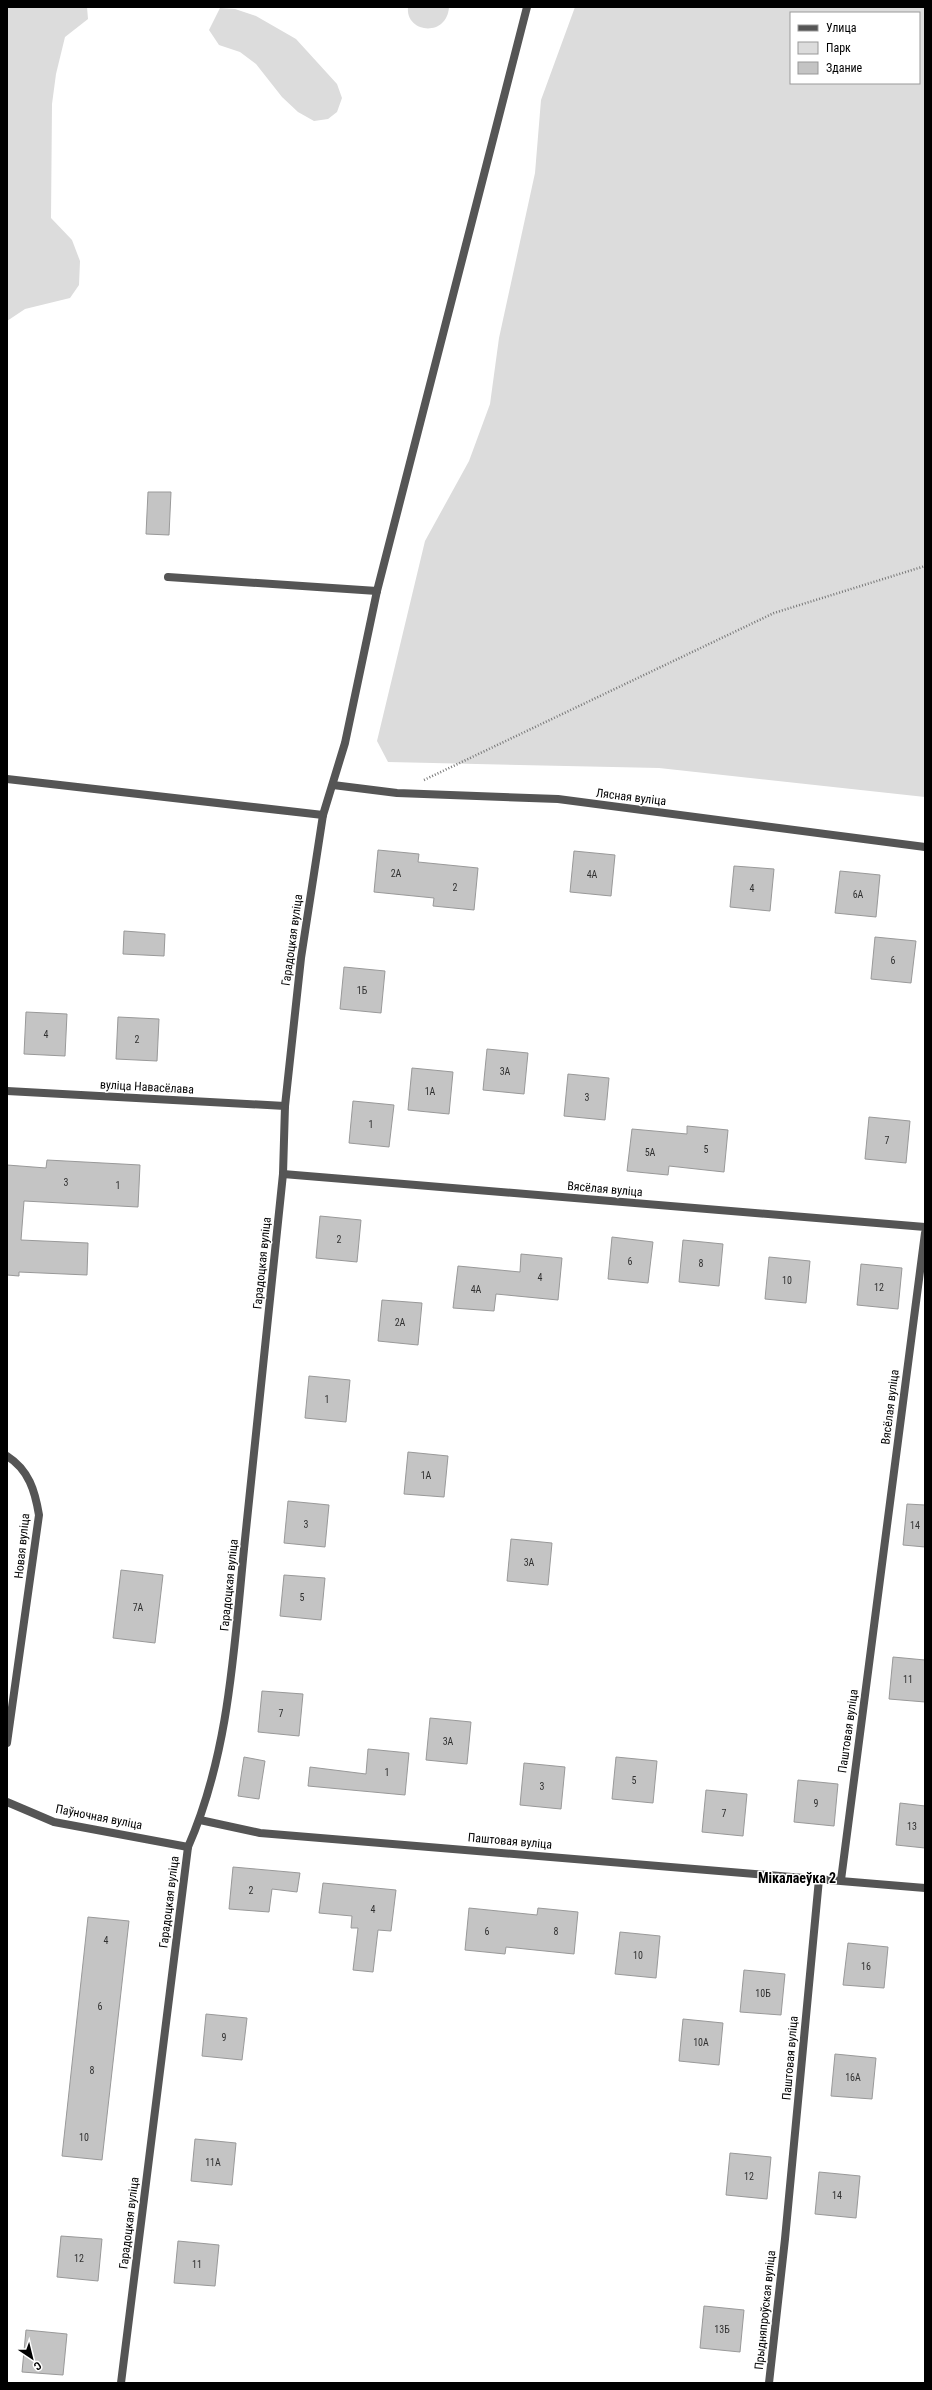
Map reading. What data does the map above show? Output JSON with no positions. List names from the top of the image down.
{
  "streets": {
    "street": [
      "Лясная вуліца",
      "Гарадоцкая вуліца",
      "вуліца Навасёлава",
      "Вясёлая вуліца",
      "Новая вуліца",
      "Паштовая вуліца",
      "Паўночная вуліца",
      "Прыдняпроўская вуліца"
    ]
  },
  "crossings": [
    ["Лясная вуліца", "Гарадоцкая вуліца"],
    ["Гарадоцкая вуліца", "вуліца Навасёлава"],
    ["Гарадоцкая вуліца", "Вясёлая вуліца"],
    ["Гарадоцкая вуліца", "Паштовая вуліца"],
    ["Гарадоцкая вуліца", "Паўночная вуліца"],
    ["Вясёлая вуліца", "Паштовая вуліца"],
    ["Паштовая вуліца", "Прыдняпроўская вуліца"]
  ],
  "districts": ["Мікалаеўка 2"],
  "house_numbers": [
    "2А",
    "4А",
    "2",
    "4",
    "6А",
    "6",
    "1Б",
    "4",
    "2",
    "3А",
    "1А",
    "3",
    "1",
    "7",
    "5",
    "5А",
    "3",
    "1",
    "2",
    "6",
    "8",
    "4",
    "10",
    "12",
    "4А",
    "2А",
    "1",
    "1А",
    "3",
    "14",
    "3А",
    "5",
    "7А",
    "11",
    "7",
    "3А",
    "1",
    "5",
    "3",
    "9",
    "7",
    "13",
    "2",
    "4",
    "6",
    "8",
    "4",
    "10",
    "16",
    "10Б",
    "6",
    "9",
    "10А",
    "8",
    "16А",
    "10",
    "11А",
    "12",
    "14",
    "12",
    "11",
    "13Б"
  ],
  "legend": ["Улица", "Парк", "Здание"],
  "north": "bottom right"
}
